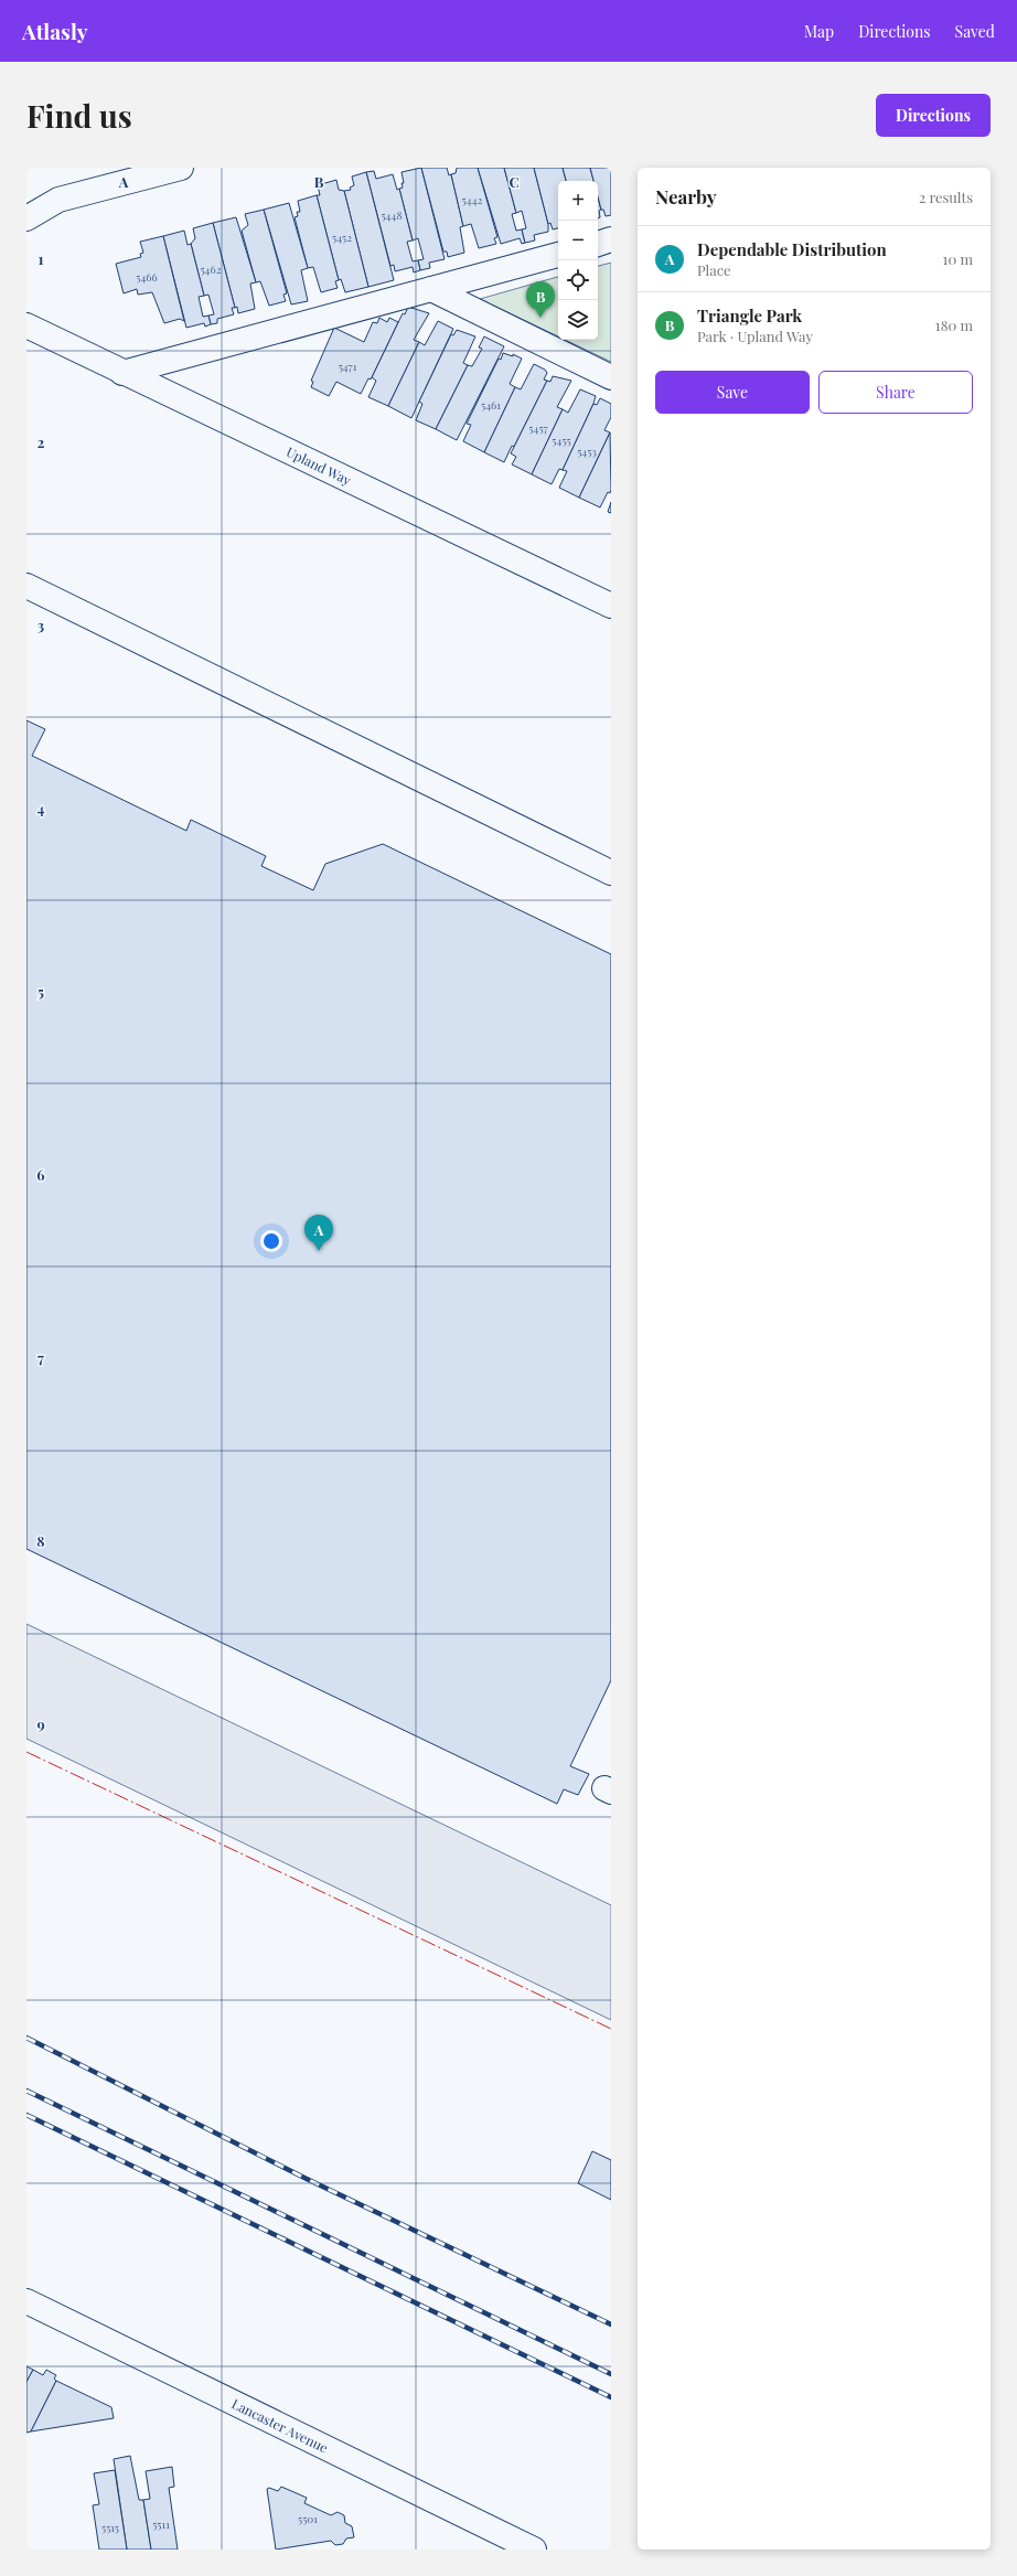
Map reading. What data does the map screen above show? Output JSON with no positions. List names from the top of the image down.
{
  "streets": {
    "main road": ["Upland Way", "Lancaster Avenue"]
  },
  "house_numbers": [
    "5442",
    "5448",
    "5452",
    "5462",
    "5466",
    "5471",
    "5461",
    "5457",
    "5455",
    "5453",
    "5501",
    "5511",
    "5515"
  ],
  "page": {
    "header": "Atlasly",
    "nav": ["Map", "Directions", "Saved"],
    "buttons": [
      "Directions",
      ["Save", "Share"]
    ],
    "title": "Find us",
    "heading": ["Nearby", "2 results"],
    "map_buttons": ["+", "−"],
    "list": [
      {
        "mark": "A",
        "name": "Dependable Distribution",
        "note": "Place",
        "value": "10 m"
      },
      {
        "mark": "B",
        "name": "Triangle Park",
        "note": "Park · Upland Way",
        "value": "180 m"
      }
    ],
    "pins": ["B", "A"]
  },
  "grid": {
    "columns": ["A", "B", "C"],
    "rows": [
      "1",
      "2",
      "3",
      "4",
      "5",
      "6",
      "7",
      "8",
      "9"
    ]
  }
}
